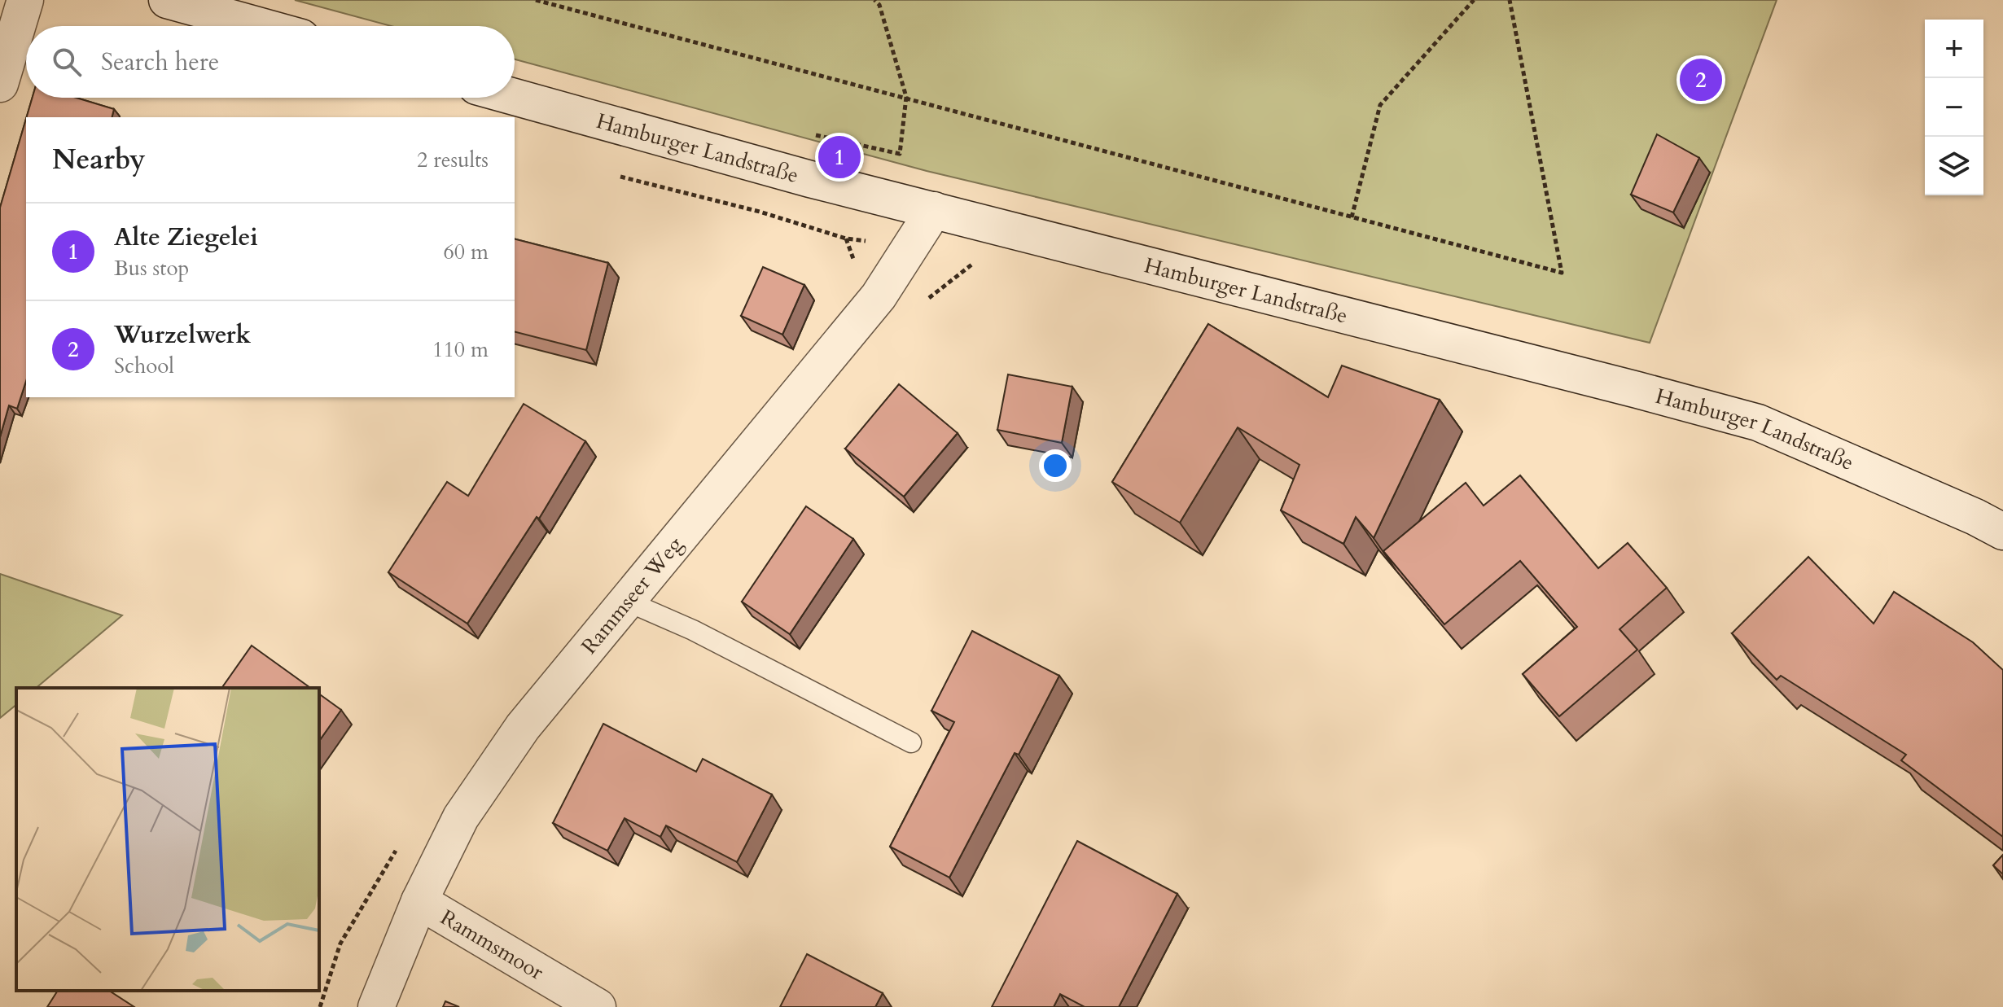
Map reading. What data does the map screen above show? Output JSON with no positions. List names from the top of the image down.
{
  "streets": {
    "main road": ["Hamburger Landstraße", "Rammseer Weg", "Rammsmoor"]
  },
  "crossings": [
    ["Hamburger Landstraße", "Rammseer Weg"],
    ["Rammseer Weg", "Rammsmoor"]
  ],
  "page": {
    "map_buttons": ["+", "−"],
    "search": "Search here",
    "pins": ["2", "1"],
    "heading": ["Nearby", "2 results"],
    "list": [
      {
        "mark": "1",
        "name": "Alte Ziegelei",
        "note": "Bus stop",
        "value": "60 m"
      },
      {
        "mark": "2",
        "name": "Wurzelwerk",
        "note": "School",
        "value": "110 m"
      }
    ]
  }
}
